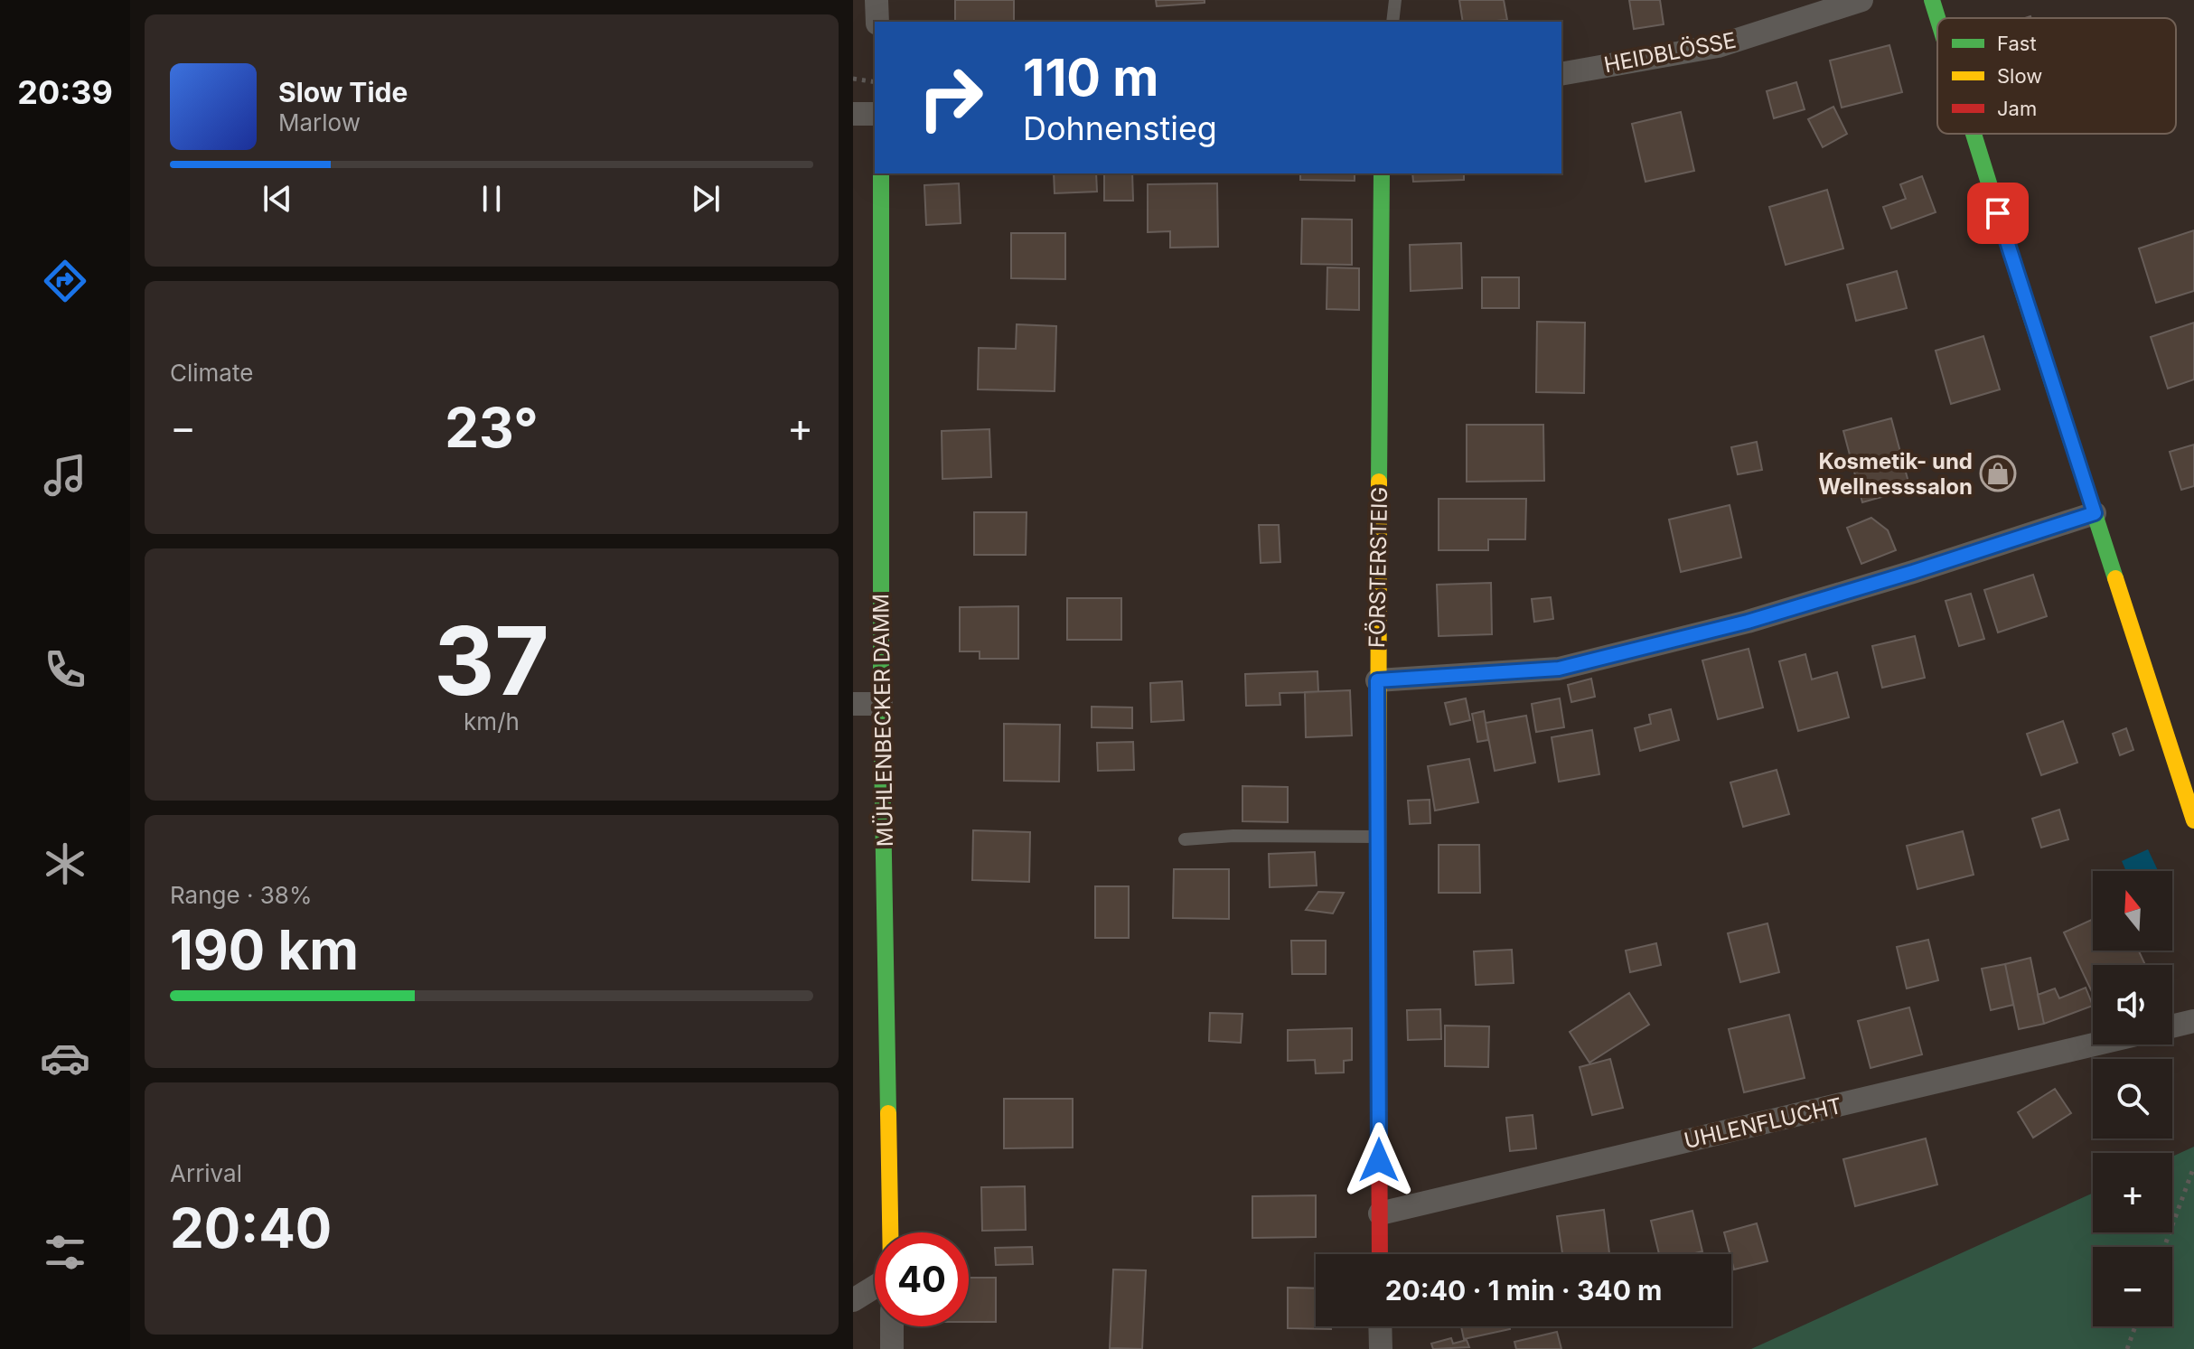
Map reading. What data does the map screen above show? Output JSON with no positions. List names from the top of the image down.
{
  "streets": {
    "street": [
      "HEIDBLÖSSE",
      "FÖRSTERSTEIG",
      "MÜHLENBECKER DAMM",
      "UHLENFLUCHT"
    ]
  },
  "crossings": [
    ["FÖRSTERSTEIG", "UHLENFLUCHT"]
  ],
  "places": {
    "shop": ["Kosmetik- und Wellnesssalon"]
  },
  "legend": ["Fast", "Slow", "Jam"],
  "north": "top",
  "page": {
    "tabs": "20:39",
    "turn": ["110 m", "Dohnenstieg"],
    "song": ["Slow Tide", "Marlow"],
    "tile": [
      "Climate",
      ["37", "km/h"],
      ["Range · 38%", "190 km"],
      ["Arrival", "20:40"]
    ],
    "heat": ["−", "23°", "+"],
    "map_buttons": ["+", "−"],
    "limit": "40",
    "trip": "20:40 · 1 min · 340 m"
  }
}
